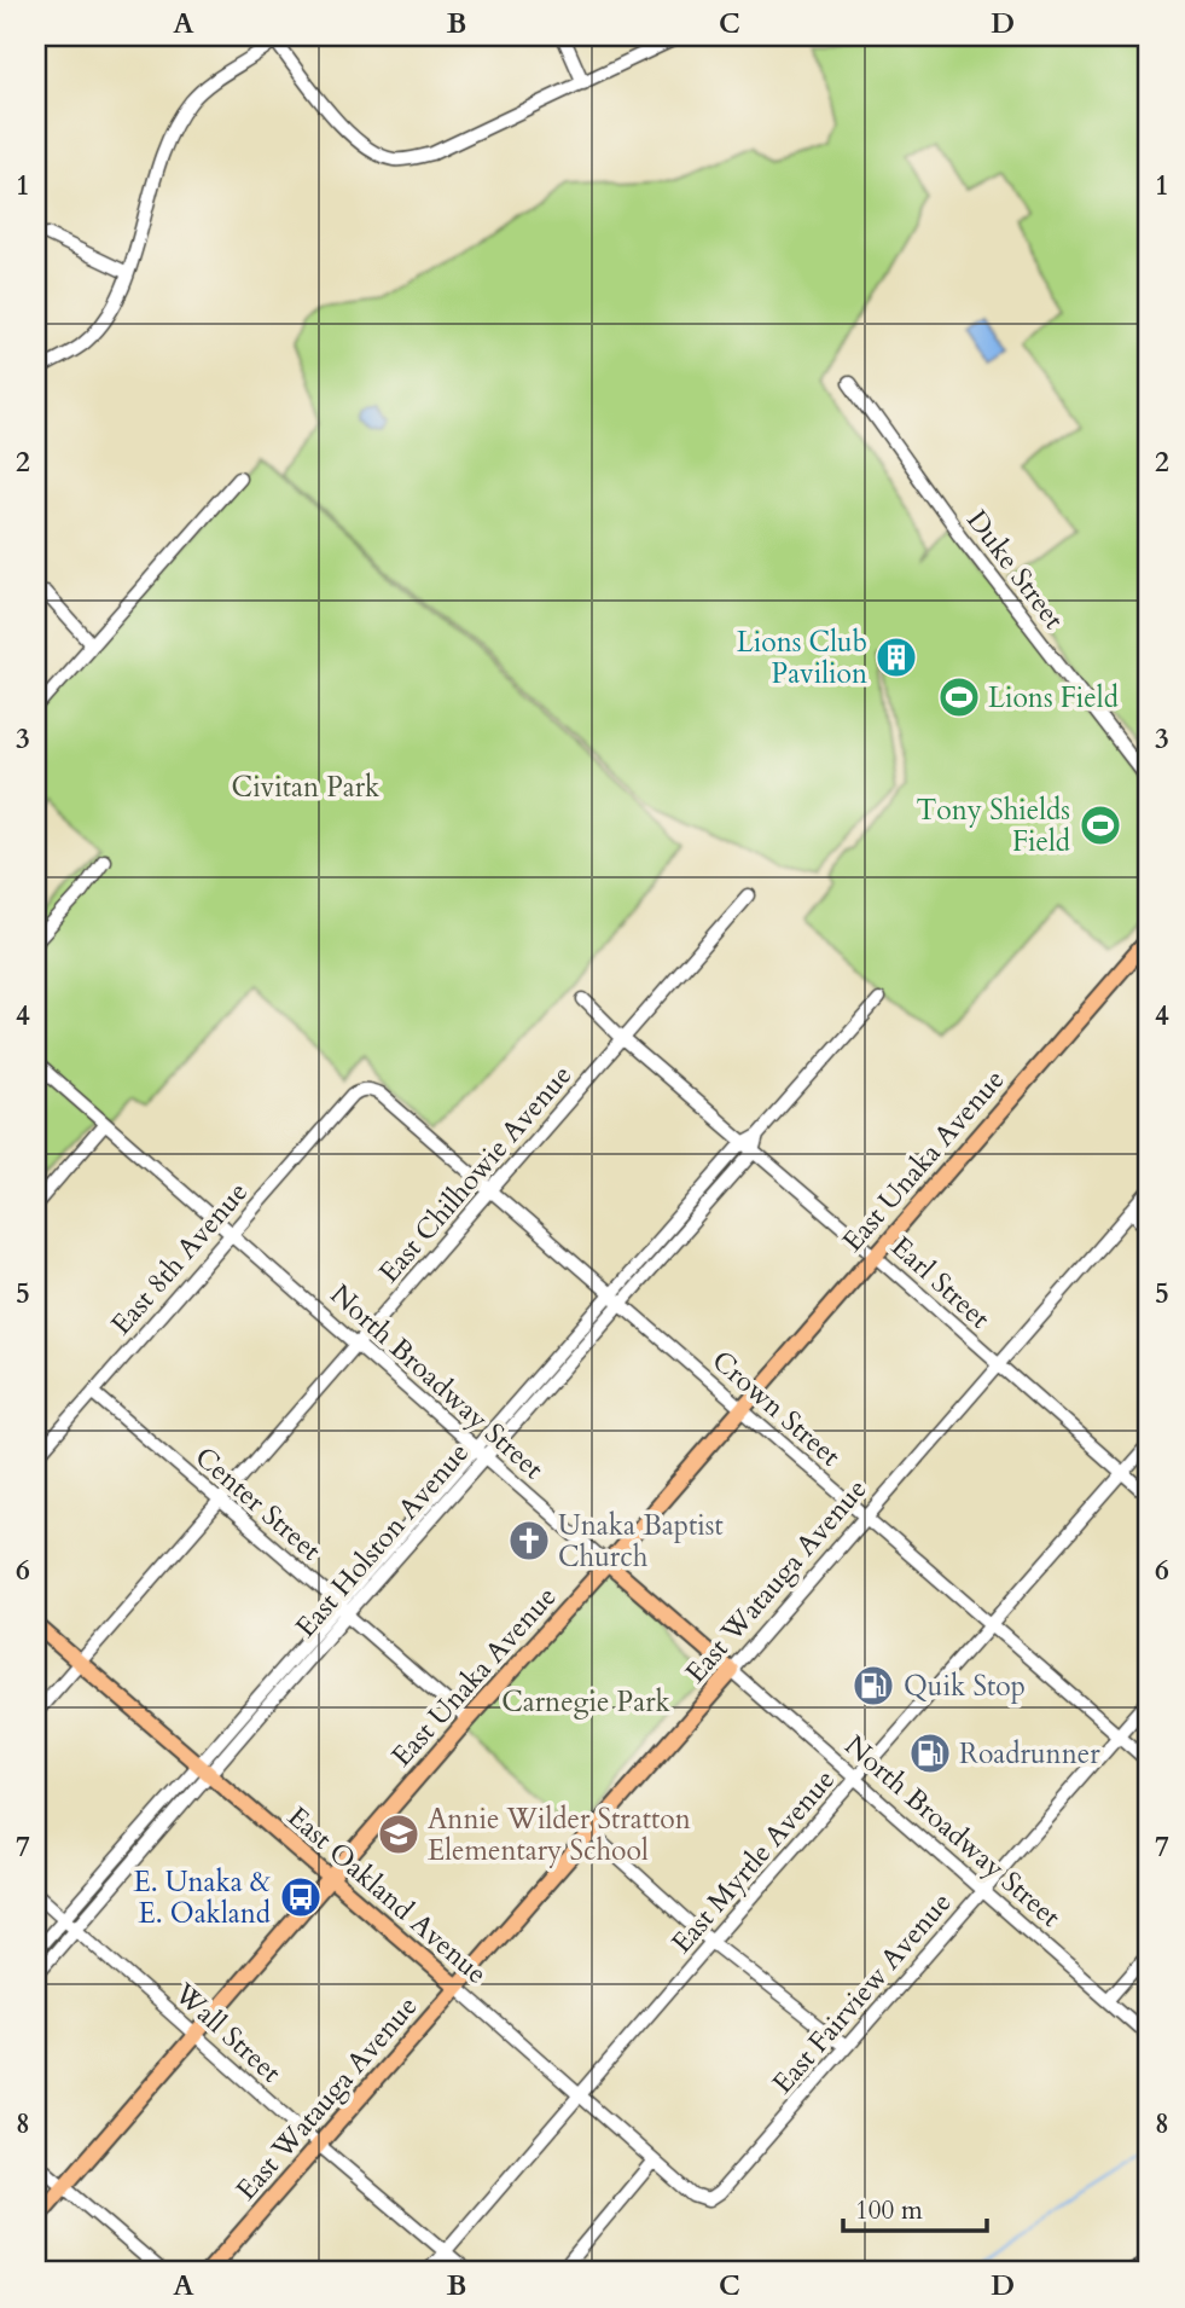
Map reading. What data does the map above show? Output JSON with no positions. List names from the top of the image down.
{
  "streets": {
    "main road": [
      "East Unaka Avenue",
      "North Broadway Street",
      "East Watauga Avenue",
      "East Oakland Avenue"
    ],
    "street": [
      "Duke Street",
      "East Chilhowie Avenue",
      "East 8th Avenue",
      "Earl Street",
      "Crown Street",
      "Center Street",
      "East Holston Avenue",
      "East Myrtle Avenue",
      "East Fairview Avenue",
      "Wall Street"
    ]
  },
  "crossings": [
    ["East Unaka Avenue", "Earl Street"],
    ["East Unaka Avenue", "North Broadway Street"],
    ["East Unaka Avenue", "Crown Street"],
    ["East Unaka Avenue", "Center Street"],
    ["East Unaka Avenue", "East Oakland Avenue"],
    ["East Unaka Avenue", "Wall Street"],
    ["East Chilhowie Avenue", "Earl Street"],
    ["East Chilhowie Avenue", "North Broadway Street"],
    ["East Chilhowie Avenue", "Crown Street"],
    ["East Chilhowie Avenue", "Center Street"],
    ["East Chilhowie Avenue", "East Oakland Avenue"],
    ["East 8th Avenue", "North Broadway Street"],
    ["East 8th Avenue", "Crown Street"],
    ["East 8th Avenue", "Center Street"],
    ["Earl Street", "East Holston Avenue"],
    ["Earl Street", "East Watauga Avenue"],
    ["Earl Street", "East Myrtle Avenue"],
    ["North Broadway Street", "East Holston Avenue"],
    ["North Broadway Street", "East Watauga Avenue"],
    ["North Broadway Street", "East Myrtle Avenue"],
    ["North Broadway Street", "East Fairview Avenue"],
    ["Crown Street", "East Holston Avenue"],
    ["Crown Street", "East Watauga Avenue"],
    ["Crown Street", "East Myrtle Avenue"],
    ["Crown Street", "East Fairview Avenue"],
    ["Center Street", "East Holston Avenue"],
    ["East Holston Avenue", "East Oakland Avenue"],
    ["East Holston Avenue", "Wall Street"],
    ["East Watauga Avenue", "East Oakland Avenue"],
    ["East Watauga Avenue", "Wall Street"],
    ["East Myrtle Avenue", "East Oakland Avenue"],
    ["East Myrtle Avenue", "Wall Street"],
    ["East Oakland Avenue", "East Fairview Avenue"]
  ],
  "parks": ["Civitan Park", "Carnegie Park"],
  "places": {
    "building": ["Lions Club Pavilion"],
    "sports": ["Lions Field", "Tony Shields Field"],
    "church": ["Unaka Baptist Church"],
    "fuel station": ["Quik Stop", "Roadrunner"],
    "school or university": ["Annie Wilder Stratton Elementary School"],
    "bus stop": ["E. Unaka & E. Oakland"]
  },
  "scale_bar": "100 m",
  "grid": {
    "columns": [
      "A",
      "B",
      "C",
      "D"
    ],
    "rows": [
      "1",
      "2",
      "3",
      "4",
      "5",
      "6",
      "7",
      "8"
    ]
  }
}
